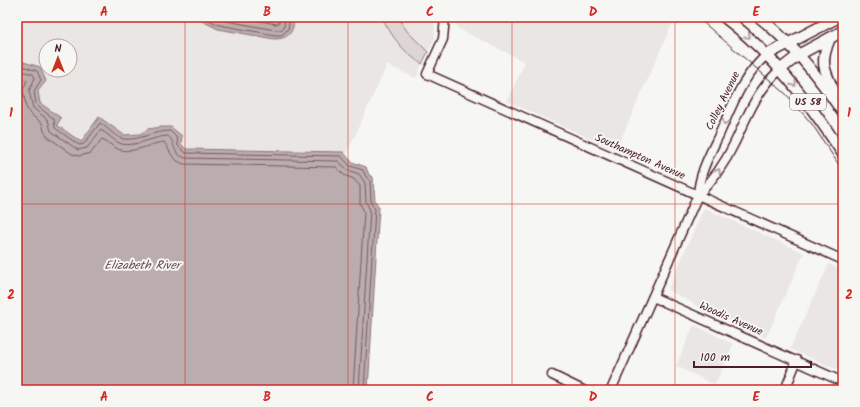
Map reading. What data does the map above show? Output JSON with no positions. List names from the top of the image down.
{
  "streets": {
    "main road": ["Colley Avenue", "US 58"],
    "street": ["Southampton Avenue", "Woodis Avenue"]
  },
  "crossings": [
    ["Colley Avenue", "US 58"],
    ["Colley Avenue", "Southampton Avenue"],
    ["Colley Avenue", "Woodis Avenue"]
  ],
  "water": ["Elizabeth River"],
  "scale_bar": "100 m",
  "north": "top",
  "grid": {
    "columns": [
      "A",
      "B",
      "C",
      "D",
      "E"
    ],
    "rows": ["1", "2"]
  }
}
